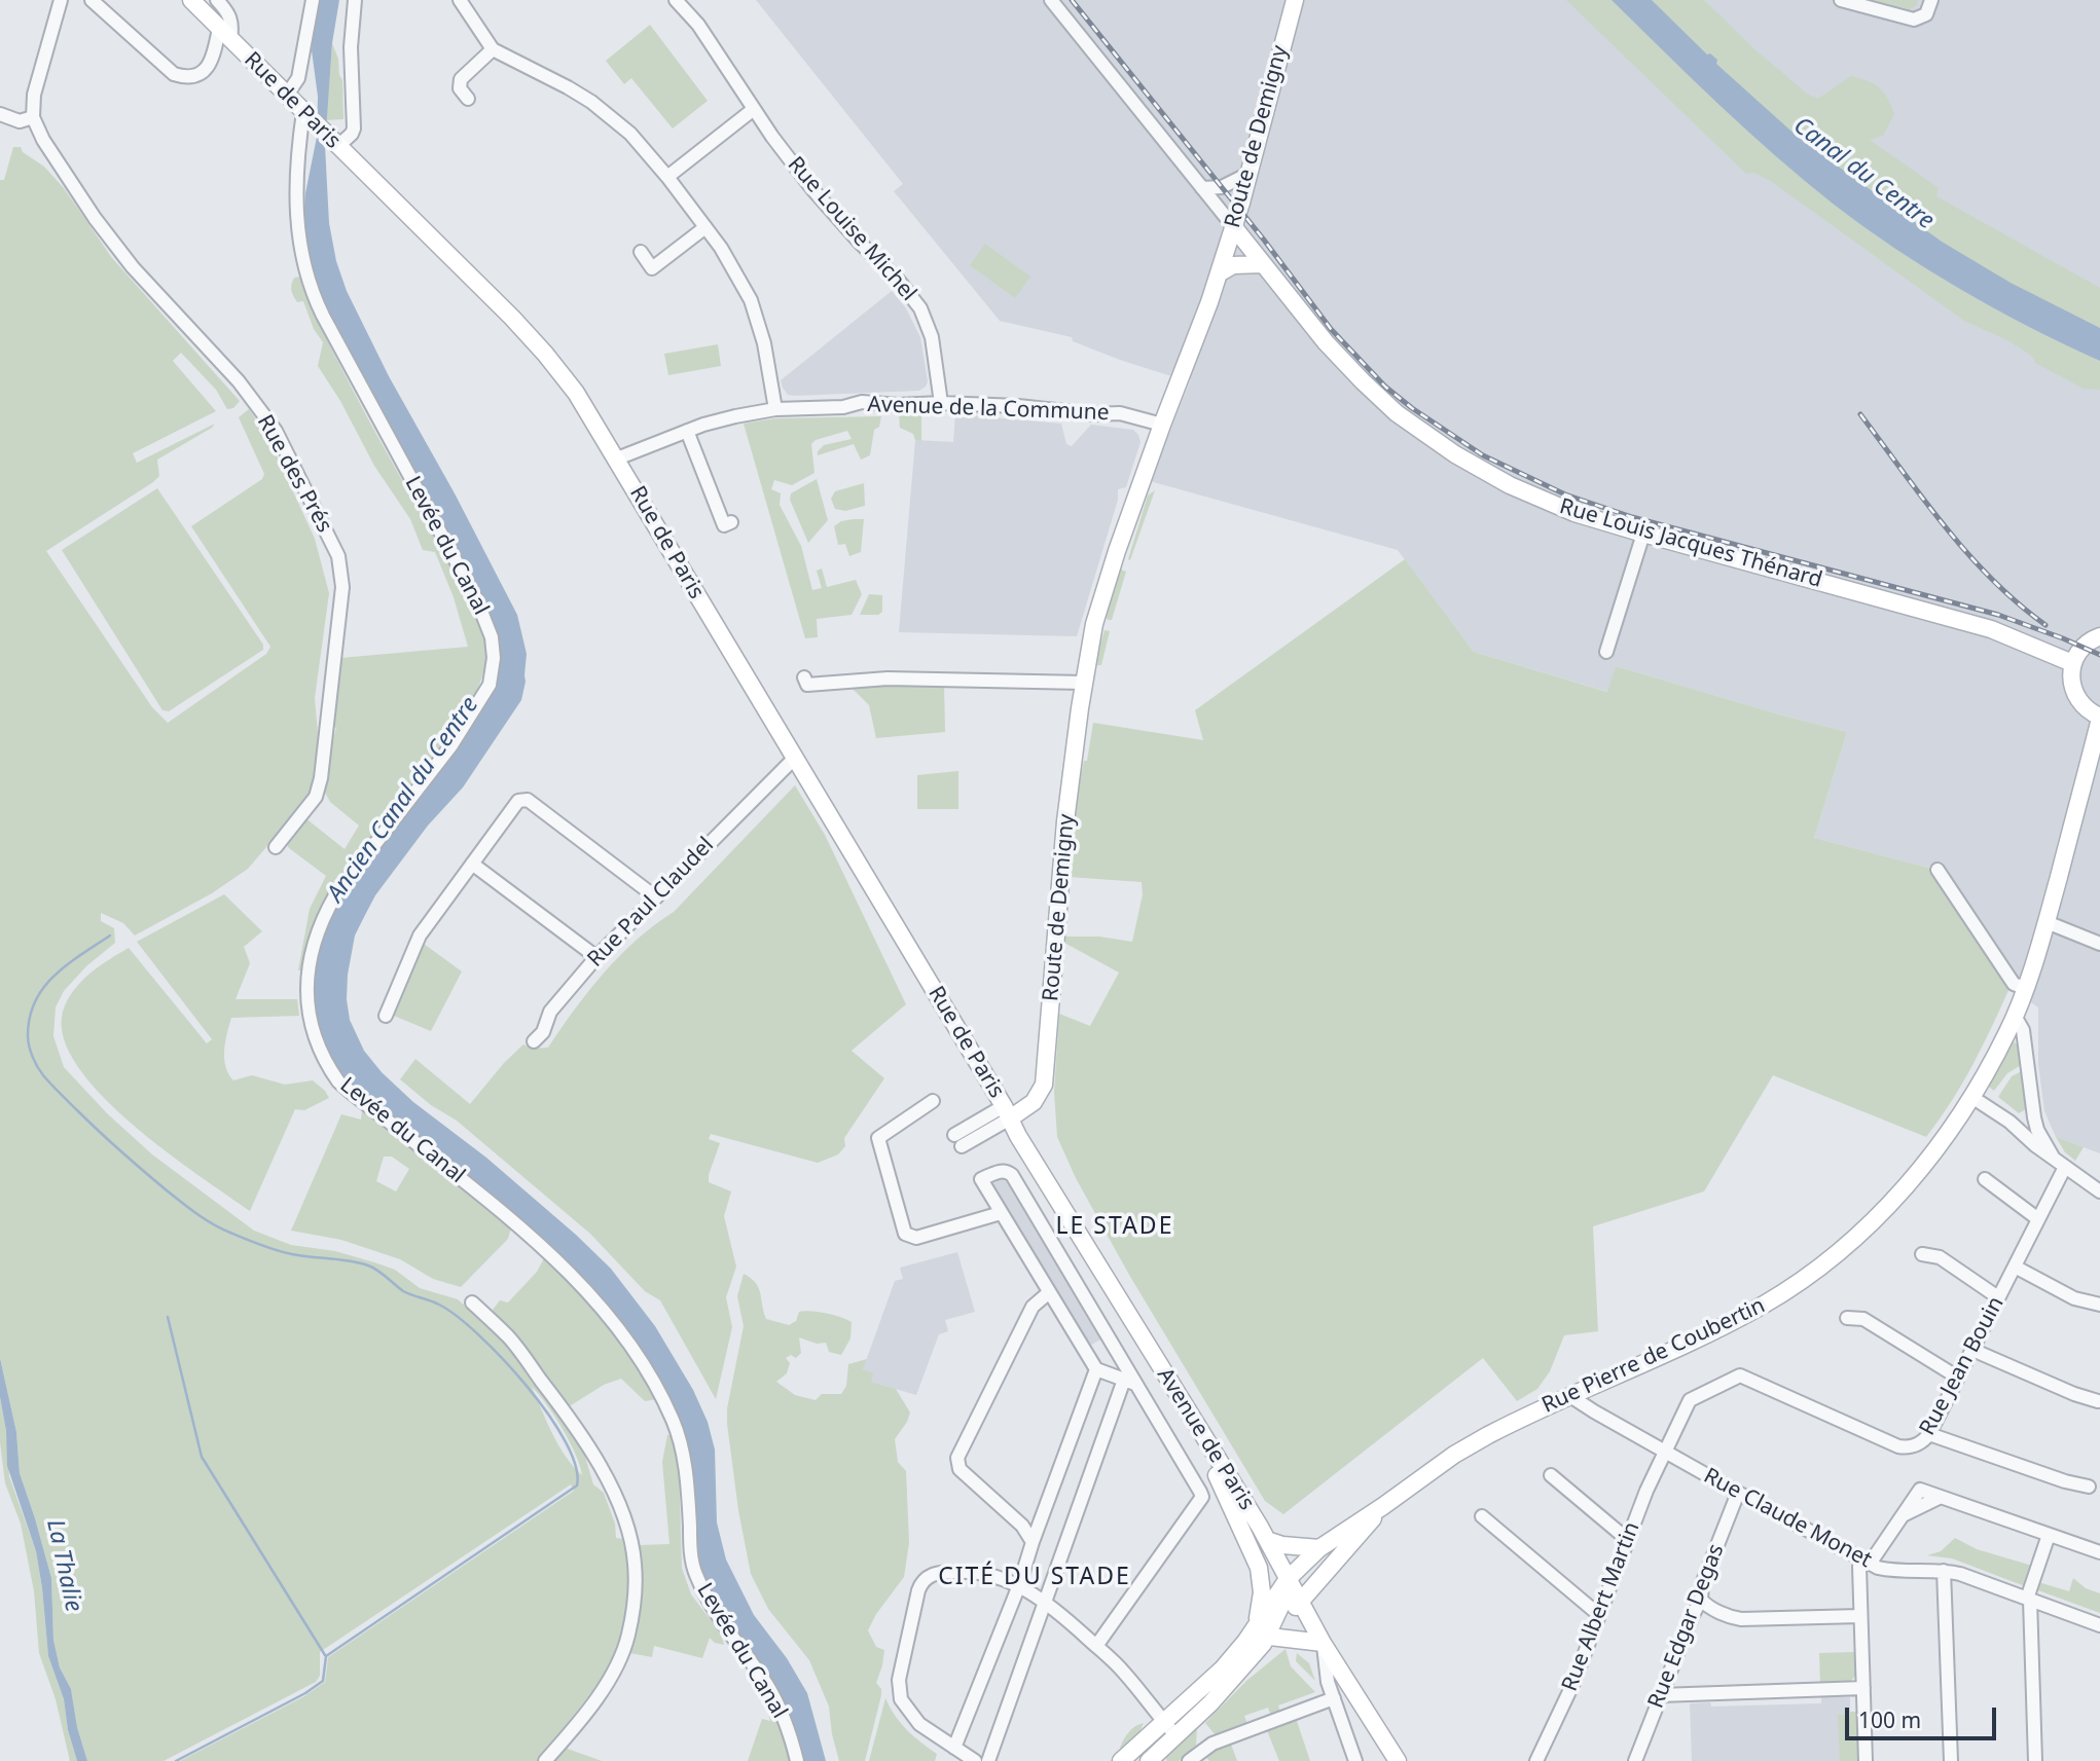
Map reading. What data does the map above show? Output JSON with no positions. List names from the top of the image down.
{
  "streets": {
    "main road": [
      "Rue de Paris",
      "Route de Demigny",
      "Rue Louis Jacques Thénard",
      "Rue Pierre de Coubertin",
      "Avenue de Paris"
    ],
    "street": [
      "Rue Louise Michel",
      "Avenue de la Commune",
      "Rue des Prés",
      "Levée du Canal",
      "Rue Paul Claudel",
      "Rue Jean Bouin",
      "Rue Claude Monet",
      "Rue Albert Martin",
      "Rue Edgar Degas"
    ]
  },
  "crossings": [
    ["Rue de Paris", "Route de Demigny"],
    ["Rue de Paris", "Avenue de la Commune"],
    ["Rue de Paris", "Levée du Canal"],
    ["Rue de Paris", "Rue Paul Claudel"],
    ["Rue de Paris", "Avenue de Paris"],
    ["Route de Demigny", "Avenue de la Commune"],
    ["Route de Demigny", "Rue Louis Jacques Thénard"],
    ["Route de Demigny", "Avenue de Paris"],
    ["Rue Louise Michel", "Avenue de la Commune"],
    ["Rue Pierre de Coubertin", "Avenue de Paris"],
    ["Rue Pierre de Coubertin", "Rue Claude Monet"],
    ["Rue Jean Bouin", "Rue Claude Monet"],
    ["Rue Jean Bouin", "Rue Albert Martin"],
    ["Rue Claude Monet", "Rue Albert Martin"],
    ["Rue Claude Monet", "Rue Edgar Degas"]
  ],
  "districts": ["LE STADE", "CITÉ DU STADE"],
  "water": ["Canal du Centre", "Ancien Canal du Centre", "La Thalie"],
  "scale_bar": "100 m"
}
